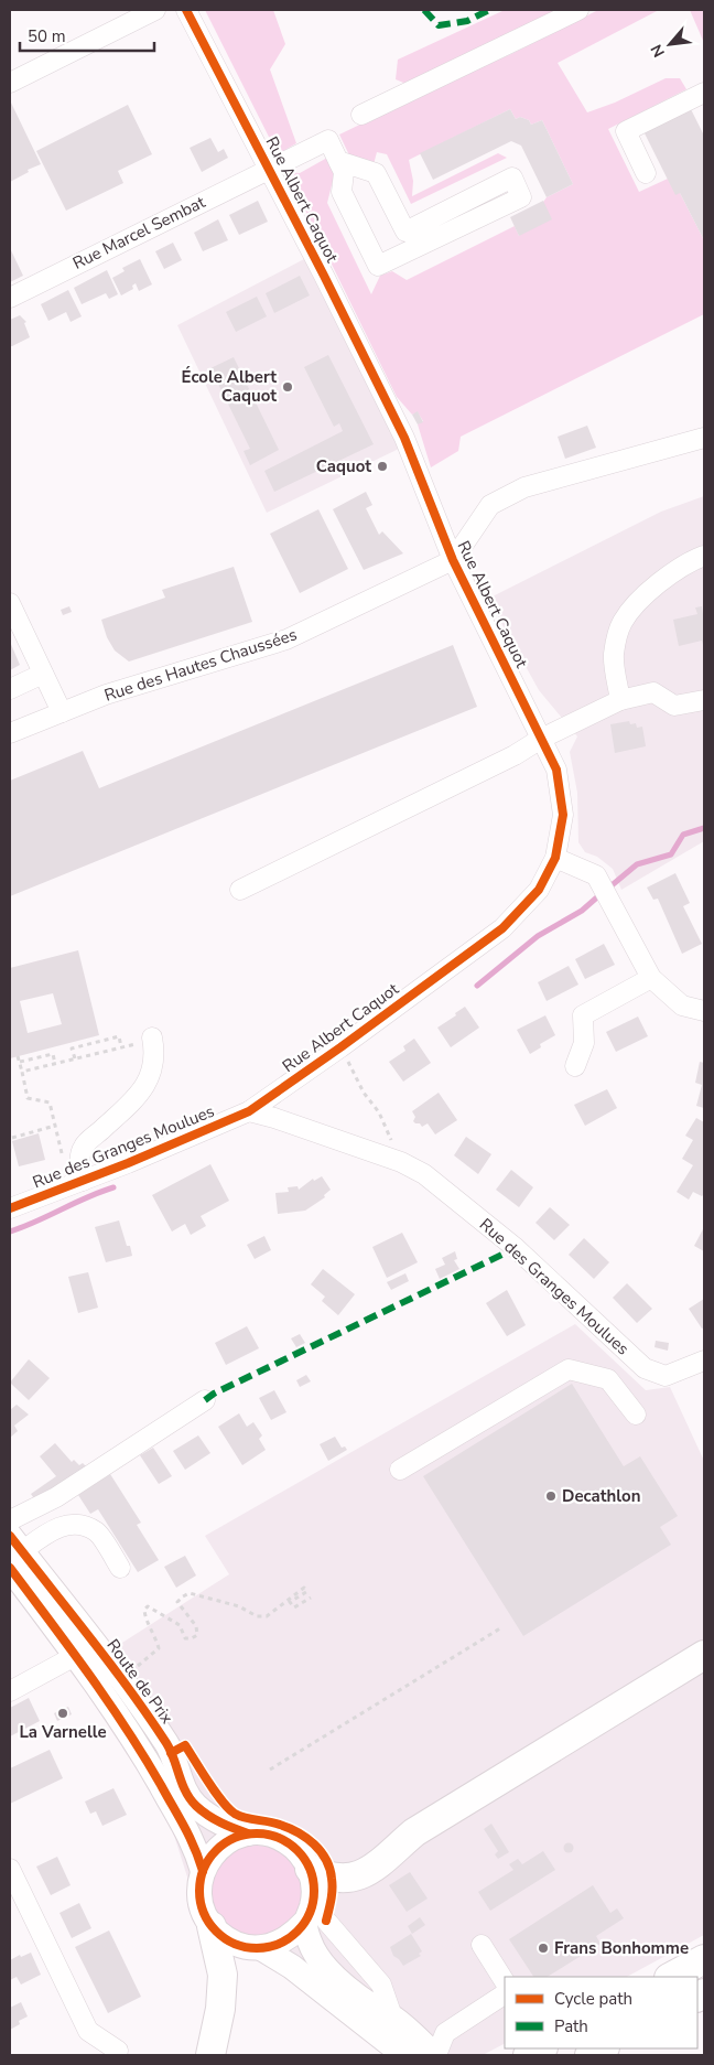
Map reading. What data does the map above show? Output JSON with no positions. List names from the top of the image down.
{
  "streets": {
    "main road": ["Route de Prix"],
    "street": [
      "Rue Albert Caquot",
      "Rue Marcel Sembat",
      "Rue des Hautes Chaussées",
      "Rue des Granges Moulues"
    ]
  },
  "crossings": [
    ["Rue Albert Caquot", "Rue Marcel Sembat"],
    ["Rue Albert Caquot", "Rue des Hautes Chaussées"],
    ["Rue Albert Caquot", "Rue des Granges Moulues"]
  ],
  "places": [
    "École Albert Caquot",
    "Caquot",
    "Decathlon",
    "La Varnelle",
    "Frans Bonhomme"
  ],
  "legend": ["Cycle path", "Path"],
  "scale_bar": "50 m",
  "north": "bottom left"
}
